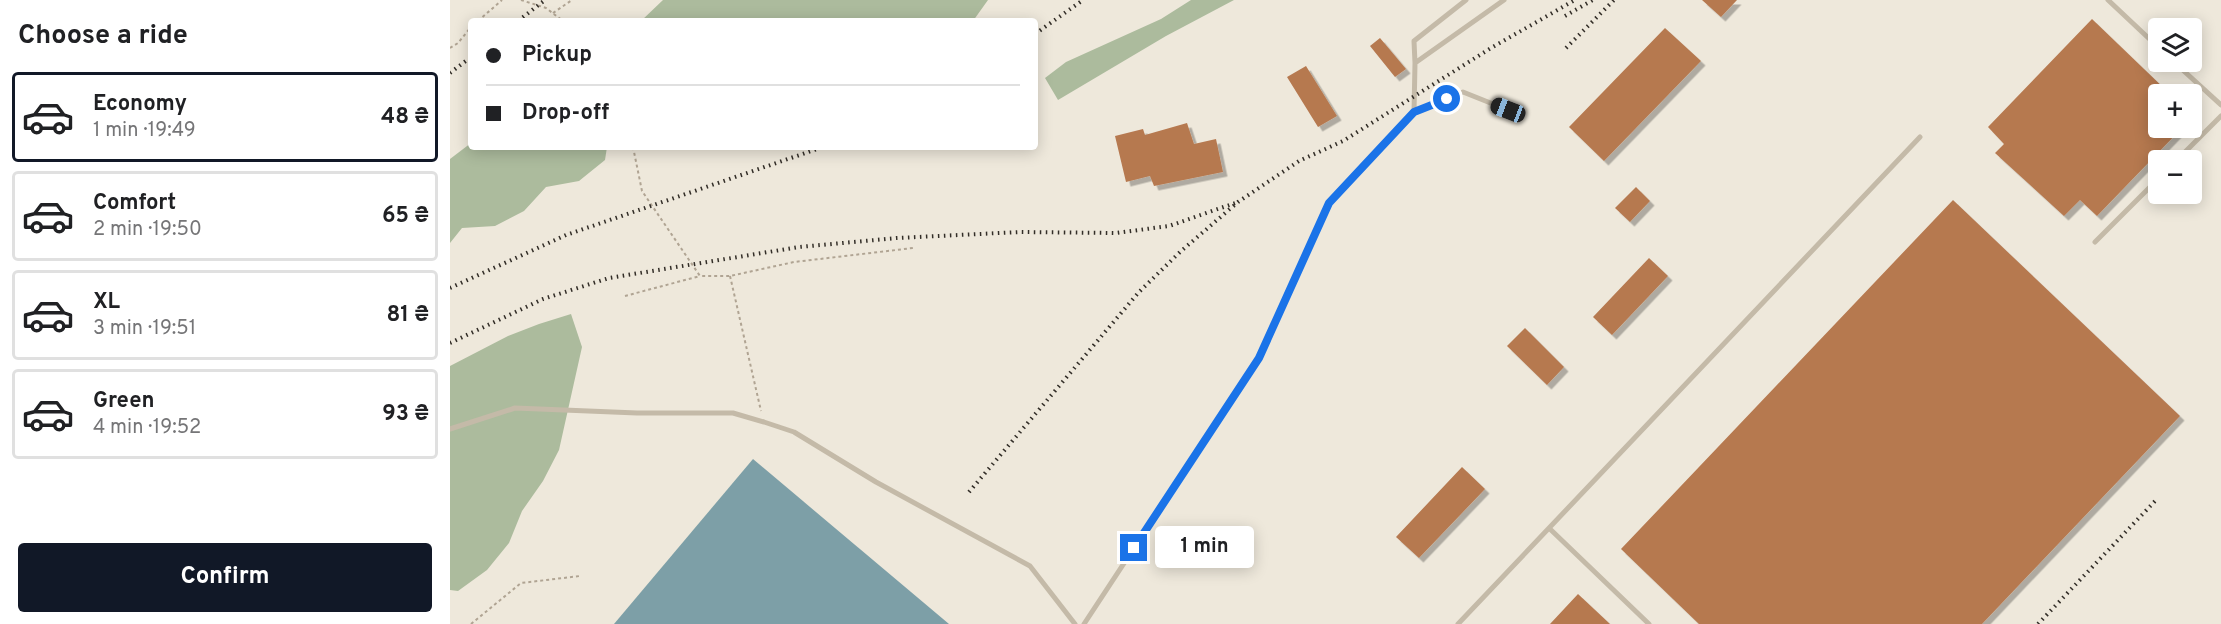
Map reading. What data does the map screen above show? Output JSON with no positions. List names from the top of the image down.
{
  "page": {
    "heading": "Choose a ride",
    "map_buttons": ["+", "−"],
    "banner": ["Pickup", "Drop-off"],
    "list": [
      {
        "name": "Economy",
        "note": "1 min · 19:49",
        "value": "48 ₴"
      },
      {
        "name": "Comfort",
        "note": "2 min · 19:50",
        "value": "65 ₴"
      },
      {
        "name": "XL",
        "note": "3 min · 19:51",
        "value": "81 ₴"
      },
      {
        "name": "Green",
        "note": "4 min · 19:52",
        "value": "93 ₴"
      }
    ],
    "bubble": "1 min",
    "buttons": "Confirm"
  }
}
